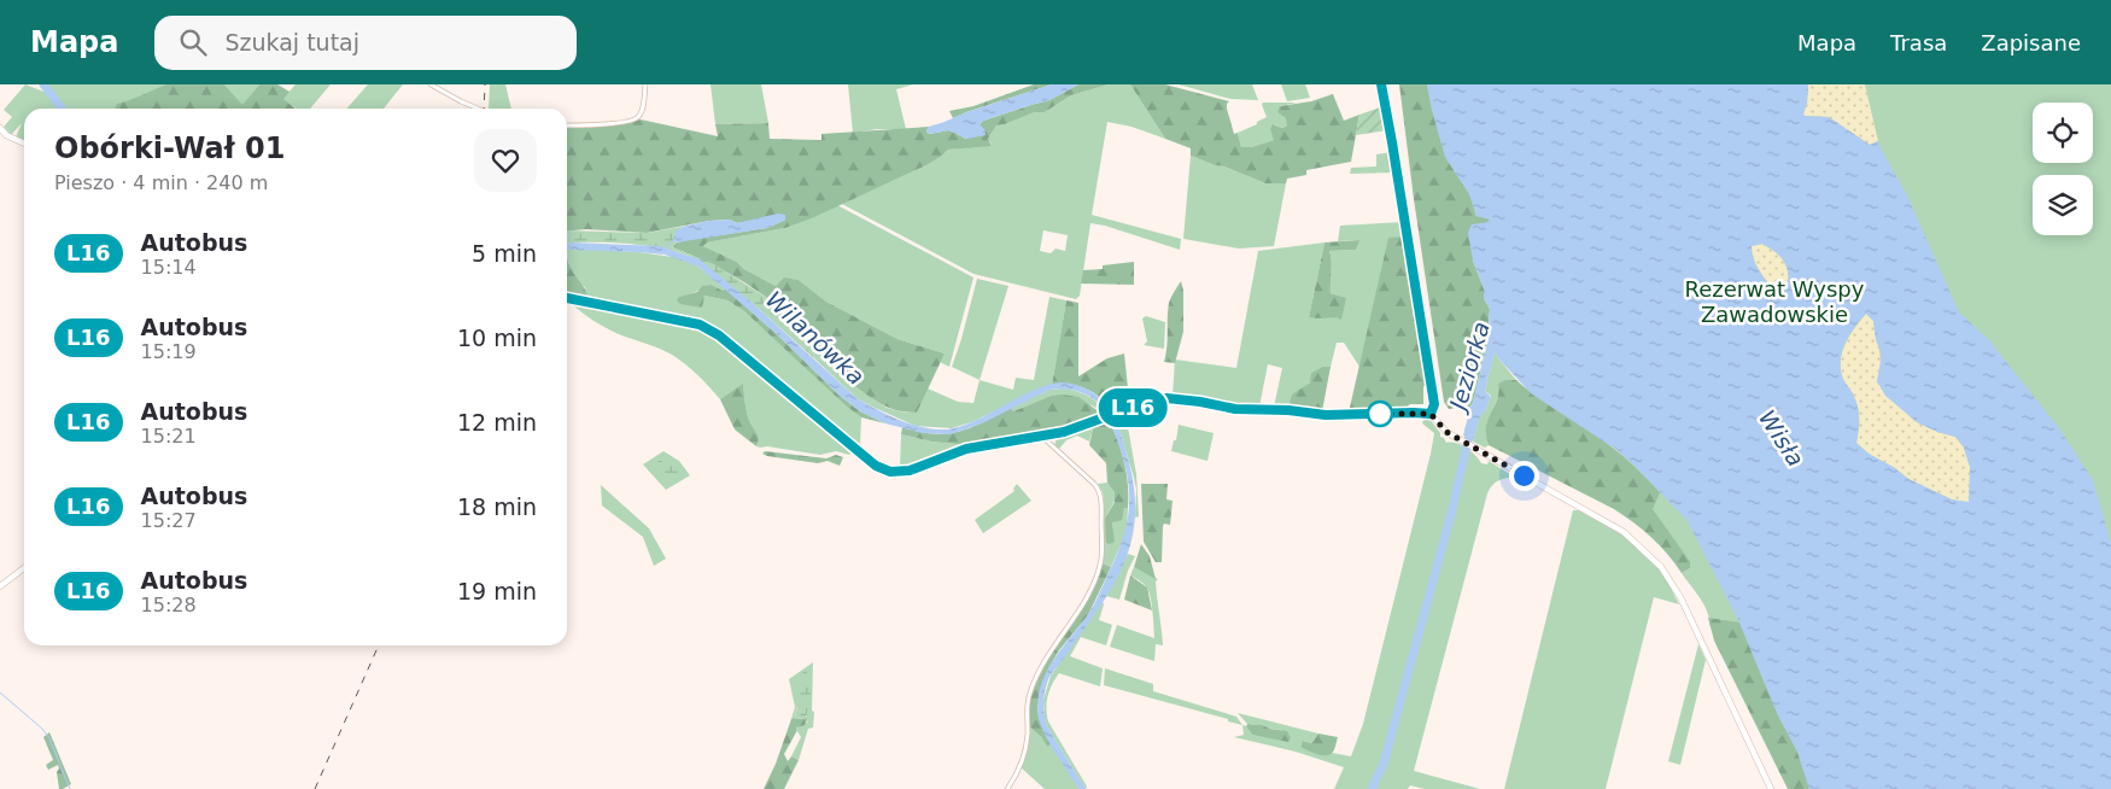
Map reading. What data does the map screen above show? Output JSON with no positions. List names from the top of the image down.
{
  "water": ["Wilanówka", "Jeziorka", "Wisła"],
  "parks": ["Rezerwat Wyspy Zawadowskie"],
  "lines": ["bus line L16"],
  "page": {
    "header": "Mapa",
    "search": "Szukaj tutaj",
    "nav": ["Mapa", "Trasa", "Zapisane"],
    "on_map": "L16",
    "heading": ["Obórki-Wał 01", "Pieszo · 4 min · 240 m"],
    "list": [
      {
        "mark": "L16",
        "name": "Autobus",
        "note": "15:14",
        "value": "5 min"
      },
      {
        "mark": "L16",
        "name": "Autobus",
        "note": "15:19",
        "value": "10 min"
      },
      {
        "mark": "L16",
        "name": "Autobus",
        "note": "15:21",
        "value": "12 min"
      },
      {
        "mark": "L16",
        "name": "Autobus",
        "note": "15:27",
        "value": "18 min"
      },
      {
        "mark": "L16",
        "name": "Autobus",
        "note": "15:28",
        "value": "19 min"
      }
    ]
  }
}
